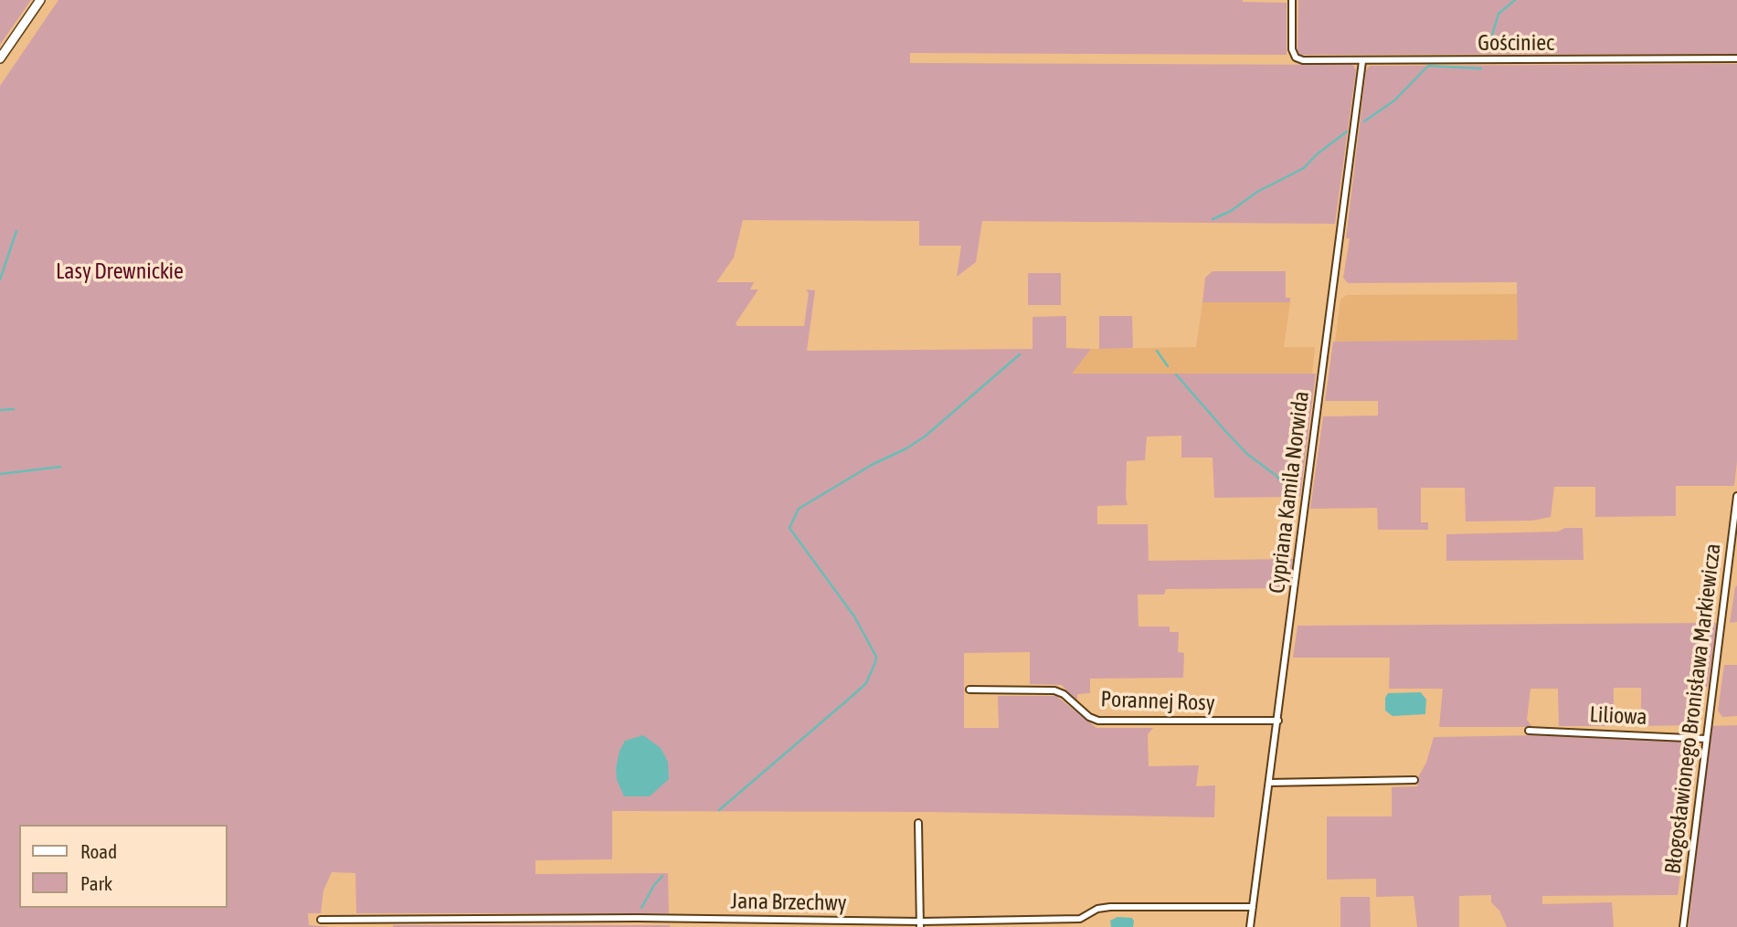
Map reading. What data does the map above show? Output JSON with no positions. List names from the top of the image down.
{
  "streets": {
    "street": [
      "Gościniec",
      "Cypriana Kamila Norwida",
      "Porannej Rosy",
      "Błogosławionego Bronisława Markiewicza",
      "Liliowa",
      "Jana Brzechwy"
    ]
  },
  "crossings": [
    ["Gościniec", "Cypriana Kamila Norwida"],
    ["Cypriana Kamila Norwida", "Porannej Rosy"],
    ["Cypriana Kamila Norwida", "Jana Brzechwy"],
    ["Błogosławionego Bronisława Markiewicza", "Liliowa"]
  ],
  "parks": ["Lasy Drewnickie"],
  "legend": ["Road", "Park"]
}
